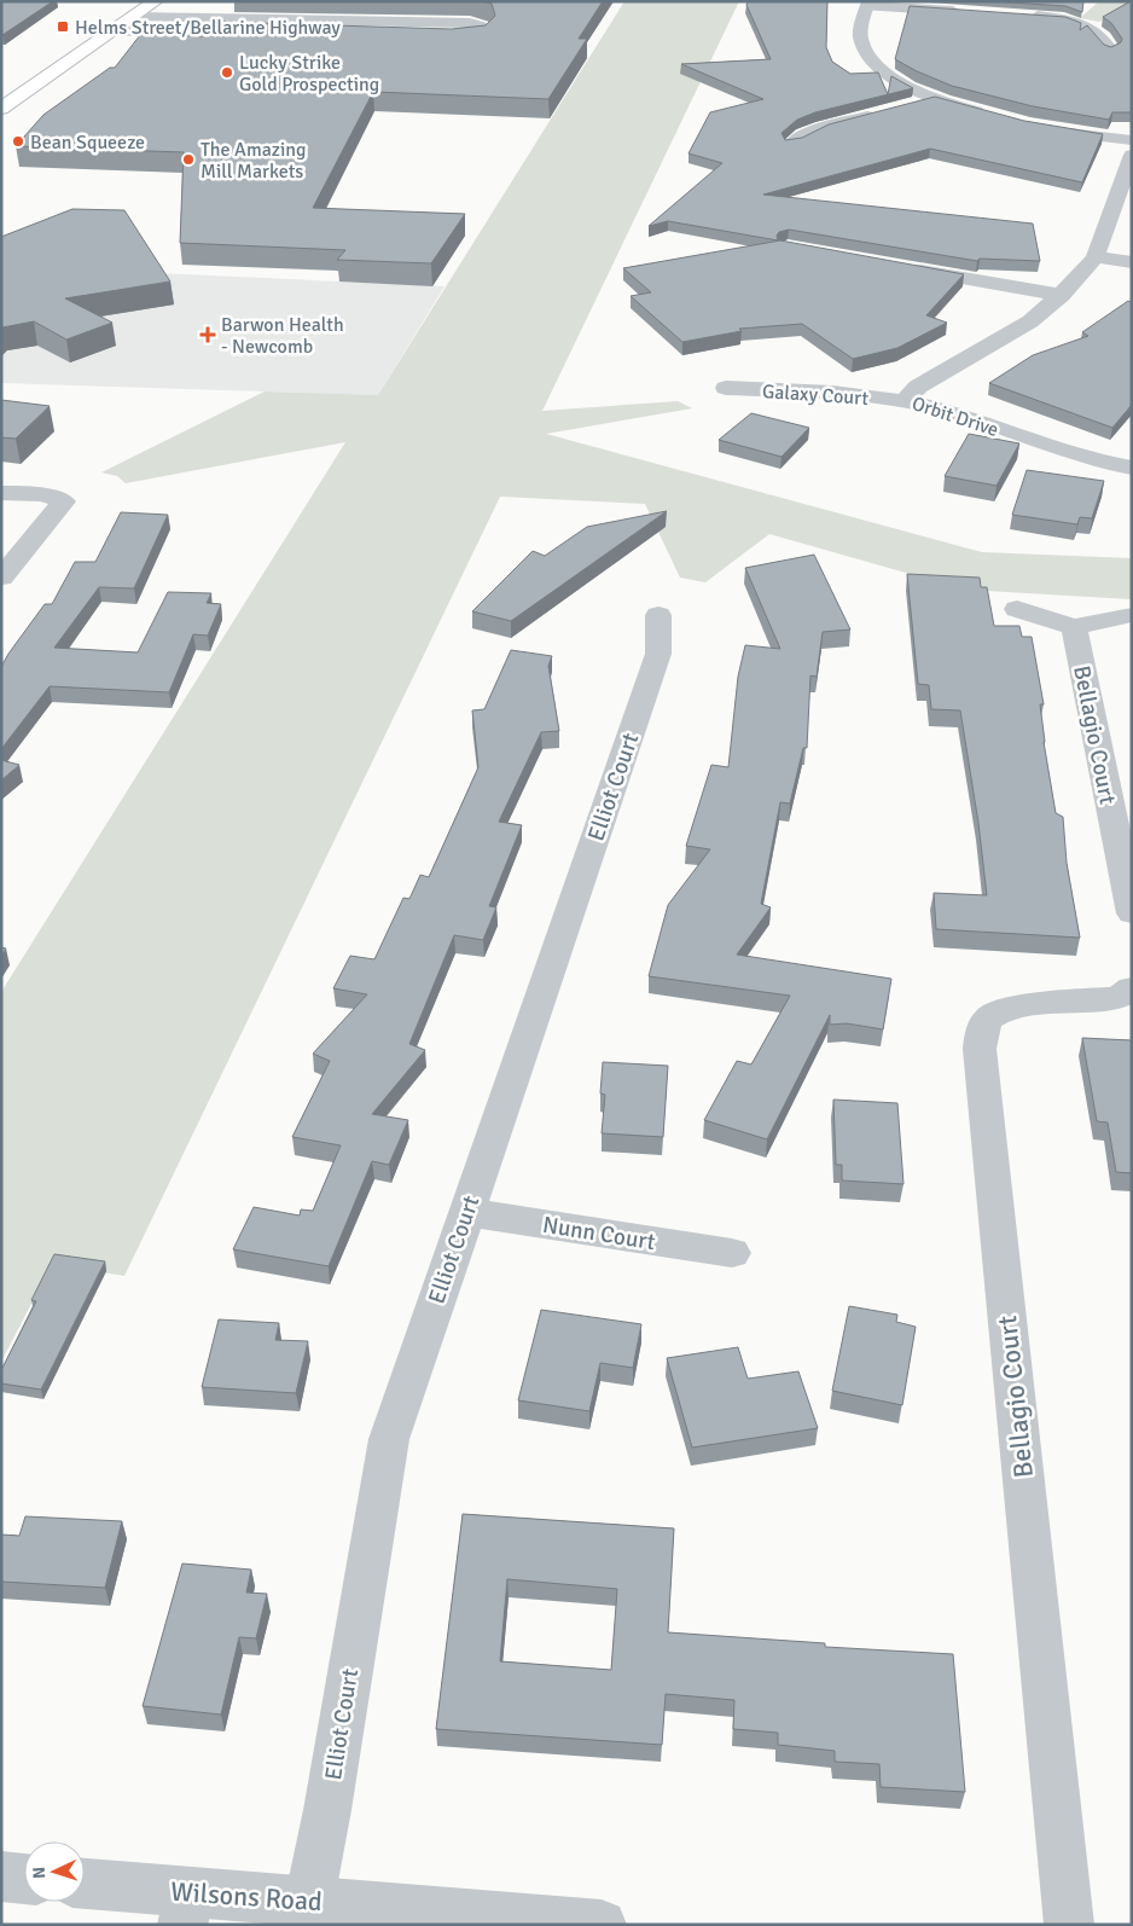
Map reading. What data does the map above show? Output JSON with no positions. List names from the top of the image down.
{
  "streets": {
    "street": [
      "Galaxy Court",
      "Orbit Drive",
      "Bellagio Court",
      "Elliot Court",
      "Nunn Court",
      "Wilsons Road"
    ]
  },
  "crossings": [
    ["Galaxy Court", "Orbit Drive"],
    ["Elliot Court", "Nunn Court"],
    ["Elliot Court", "Wilsons Road"]
  ],
  "places": {
    "transit": ["Helms Street/Bellarine Highway"],
    "other": ["Lucky Strike Gold Prospecting", "Bean Squeeze", "The Amazing Mill Markets"],
    "health": ["Barwon Health - Newcomb"]
  },
  "north": "left"
}
